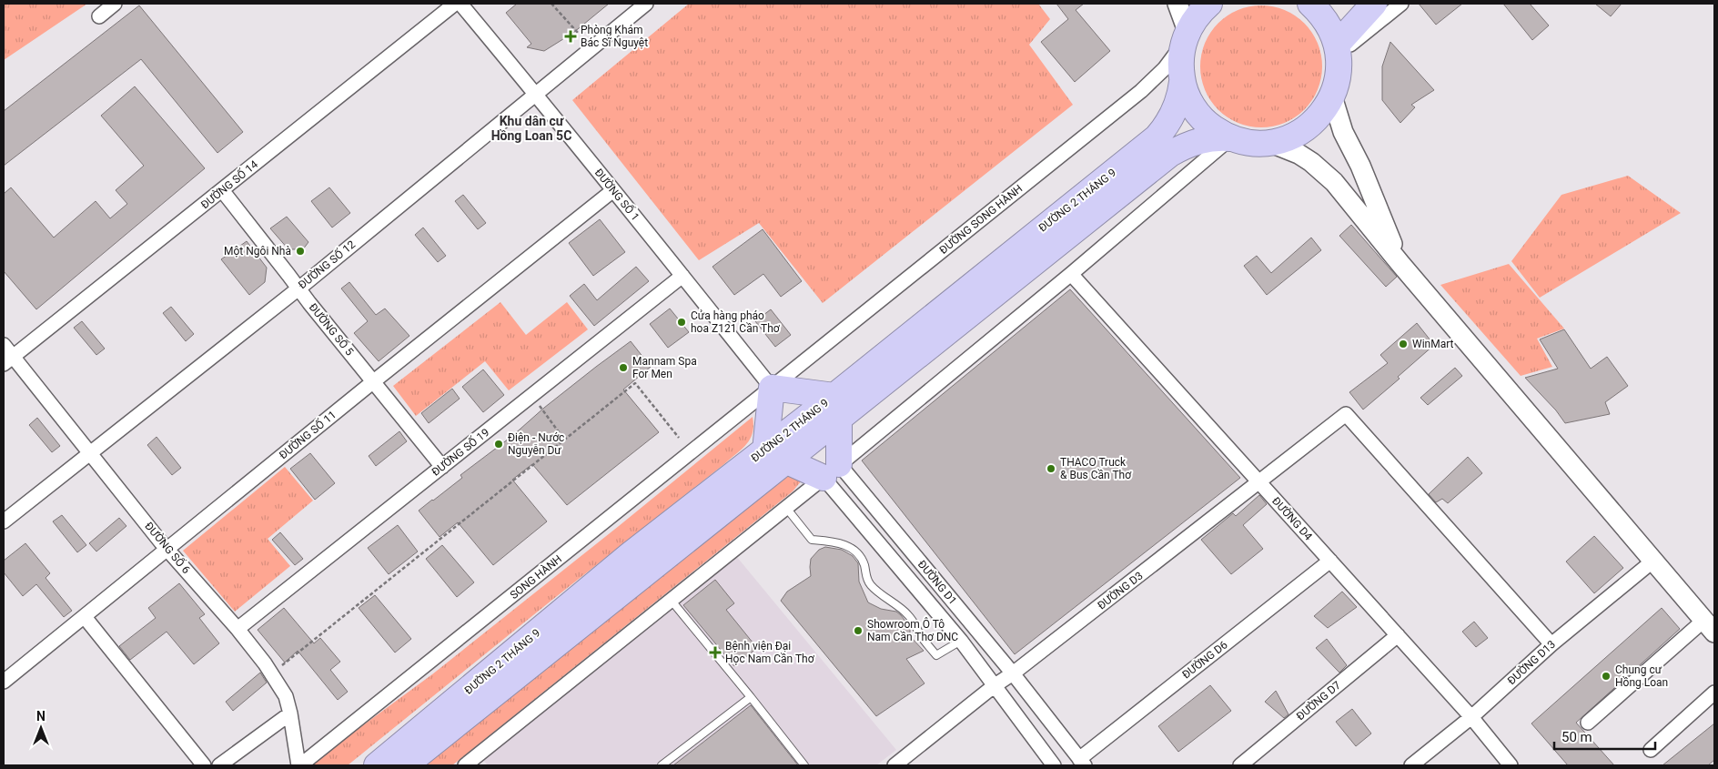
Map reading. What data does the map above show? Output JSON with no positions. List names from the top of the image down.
{
  "streets": {
    "highway": ["ĐƯỜNG 2 THÁNG 9"],
    "street": [
      "ĐƯỜNG SỐ 14",
      "ĐƯỜNG SỐ 1",
      "ĐƯỜNG SONG HÀNH",
      "ĐƯỜNG SỐ 12",
      "ĐƯỜNG SỐ 5",
      "ĐƯỜNG SỐ 11",
      "ĐƯỜNG SỐ 19",
      "ĐƯỜNG D4",
      "ĐƯỜNG SỐ 6",
      "SONG HÀNH",
      "ĐƯỜNG D1",
      "ĐƯỜNG D3",
      "ĐƯỜNG D6",
      "ĐƯỜNG D13",
      "ĐƯỜNG D7"
    ]
  },
  "crossings": [
    ["ĐƯỜNG SỐ 14", "ĐƯỜNG SỐ 5"],
    ["ĐƯỜNG SỐ 14", "ĐƯỜNG SỐ 6"],
    ["ĐƯỜNG SỐ 1", "ĐƯỜNG SONG HÀNH"],
    ["ĐƯỜNG SỐ 1", "ĐƯỜNG SỐ 12"],
    ["ĐƯỜNG SỐ 1", "ĐƯỜNG SỐ 11"],
    ["ĐƯỜNG SỐ 1", "ĐƯỜNG SỐ 19"],
    ["ĐƯỜNG SỐ 1", "SONG HÀNH"],
    ["ĐƯỜNG SONG HÀNH", "SONG HÀNH"],
    ["ĐƯỜNG SỐ 12", "ĐƯỜNG SỐ 5"],
    ["ĐƯỜNG SỐ 12", "ĐƯỜNG SỐ 6"],
    ["ĐƯỜNG SỐ 5", "ĐƯỜNG SỐ 11"],
    ["ĐƯỜNG SỐ 5", "ĐƯỜNG SỐ 19"],
    ["ĐƯỜNG SỐ 11", "ĐƯỜNG SỐ 6"],
    ["ĐƯỜNG SỐ 19", "ĐƯỜNG SỐ 6"],
    ["ĐƯỜNG D4", "ĐƯỜNG D3"],
    ["ĐƯỜNG D4", "ĐƯỜNG D6"],
    ["ĐƯỜNG D4", "ĐƯỜNG D13"],
    ["ĐƯỜNG D4", "ĐƯỜNG D7"],
    ["ĐƯỜNG SỐ 6", "SONG HÀNH"],
    ["ĐƯỜNG D1", "ĐƯỜNG D3"],
    ["ĐƯỜNG D1", "ĐƯỜNG D6"],
    ["ĐƯỜNG D3", "ĐƯỜNG D13"]
  ],
  "districts": ["Khu dân cư Hồng Loan 5C"],
  "places": {
    "health": ["Phòng Khám Bác Sĩ Nguyệt", "Bệnh viện Đại Học Nam Cần Thơ"],
    "other": [
      "Một Ngôi Nhà",
      "Cửa hàng pháo hoa Z121 Cần Thơ",
      "WinMart",
      "Mannam Spa For Men",
      "Điện - Nước Nguyễn Dư",
      "THACO Truck & Bus Cần Thơ",
      "Showroom Ô Tô Nam Cần Thơ DNC",
      "Chung cư Hồng Loan"
    ]
  },
  "scale_bar": "50 m",
  "north": "top"
}
